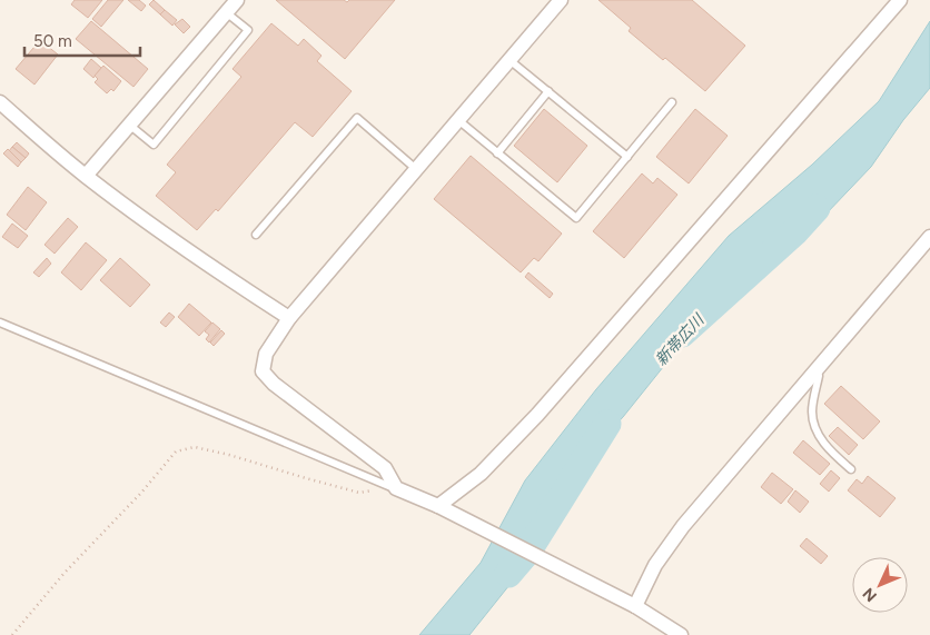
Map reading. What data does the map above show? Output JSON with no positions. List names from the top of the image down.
{
  "water": ["新帯広川"],
  "scale_bar": "50 m",
  "north": "bottom left"
}
